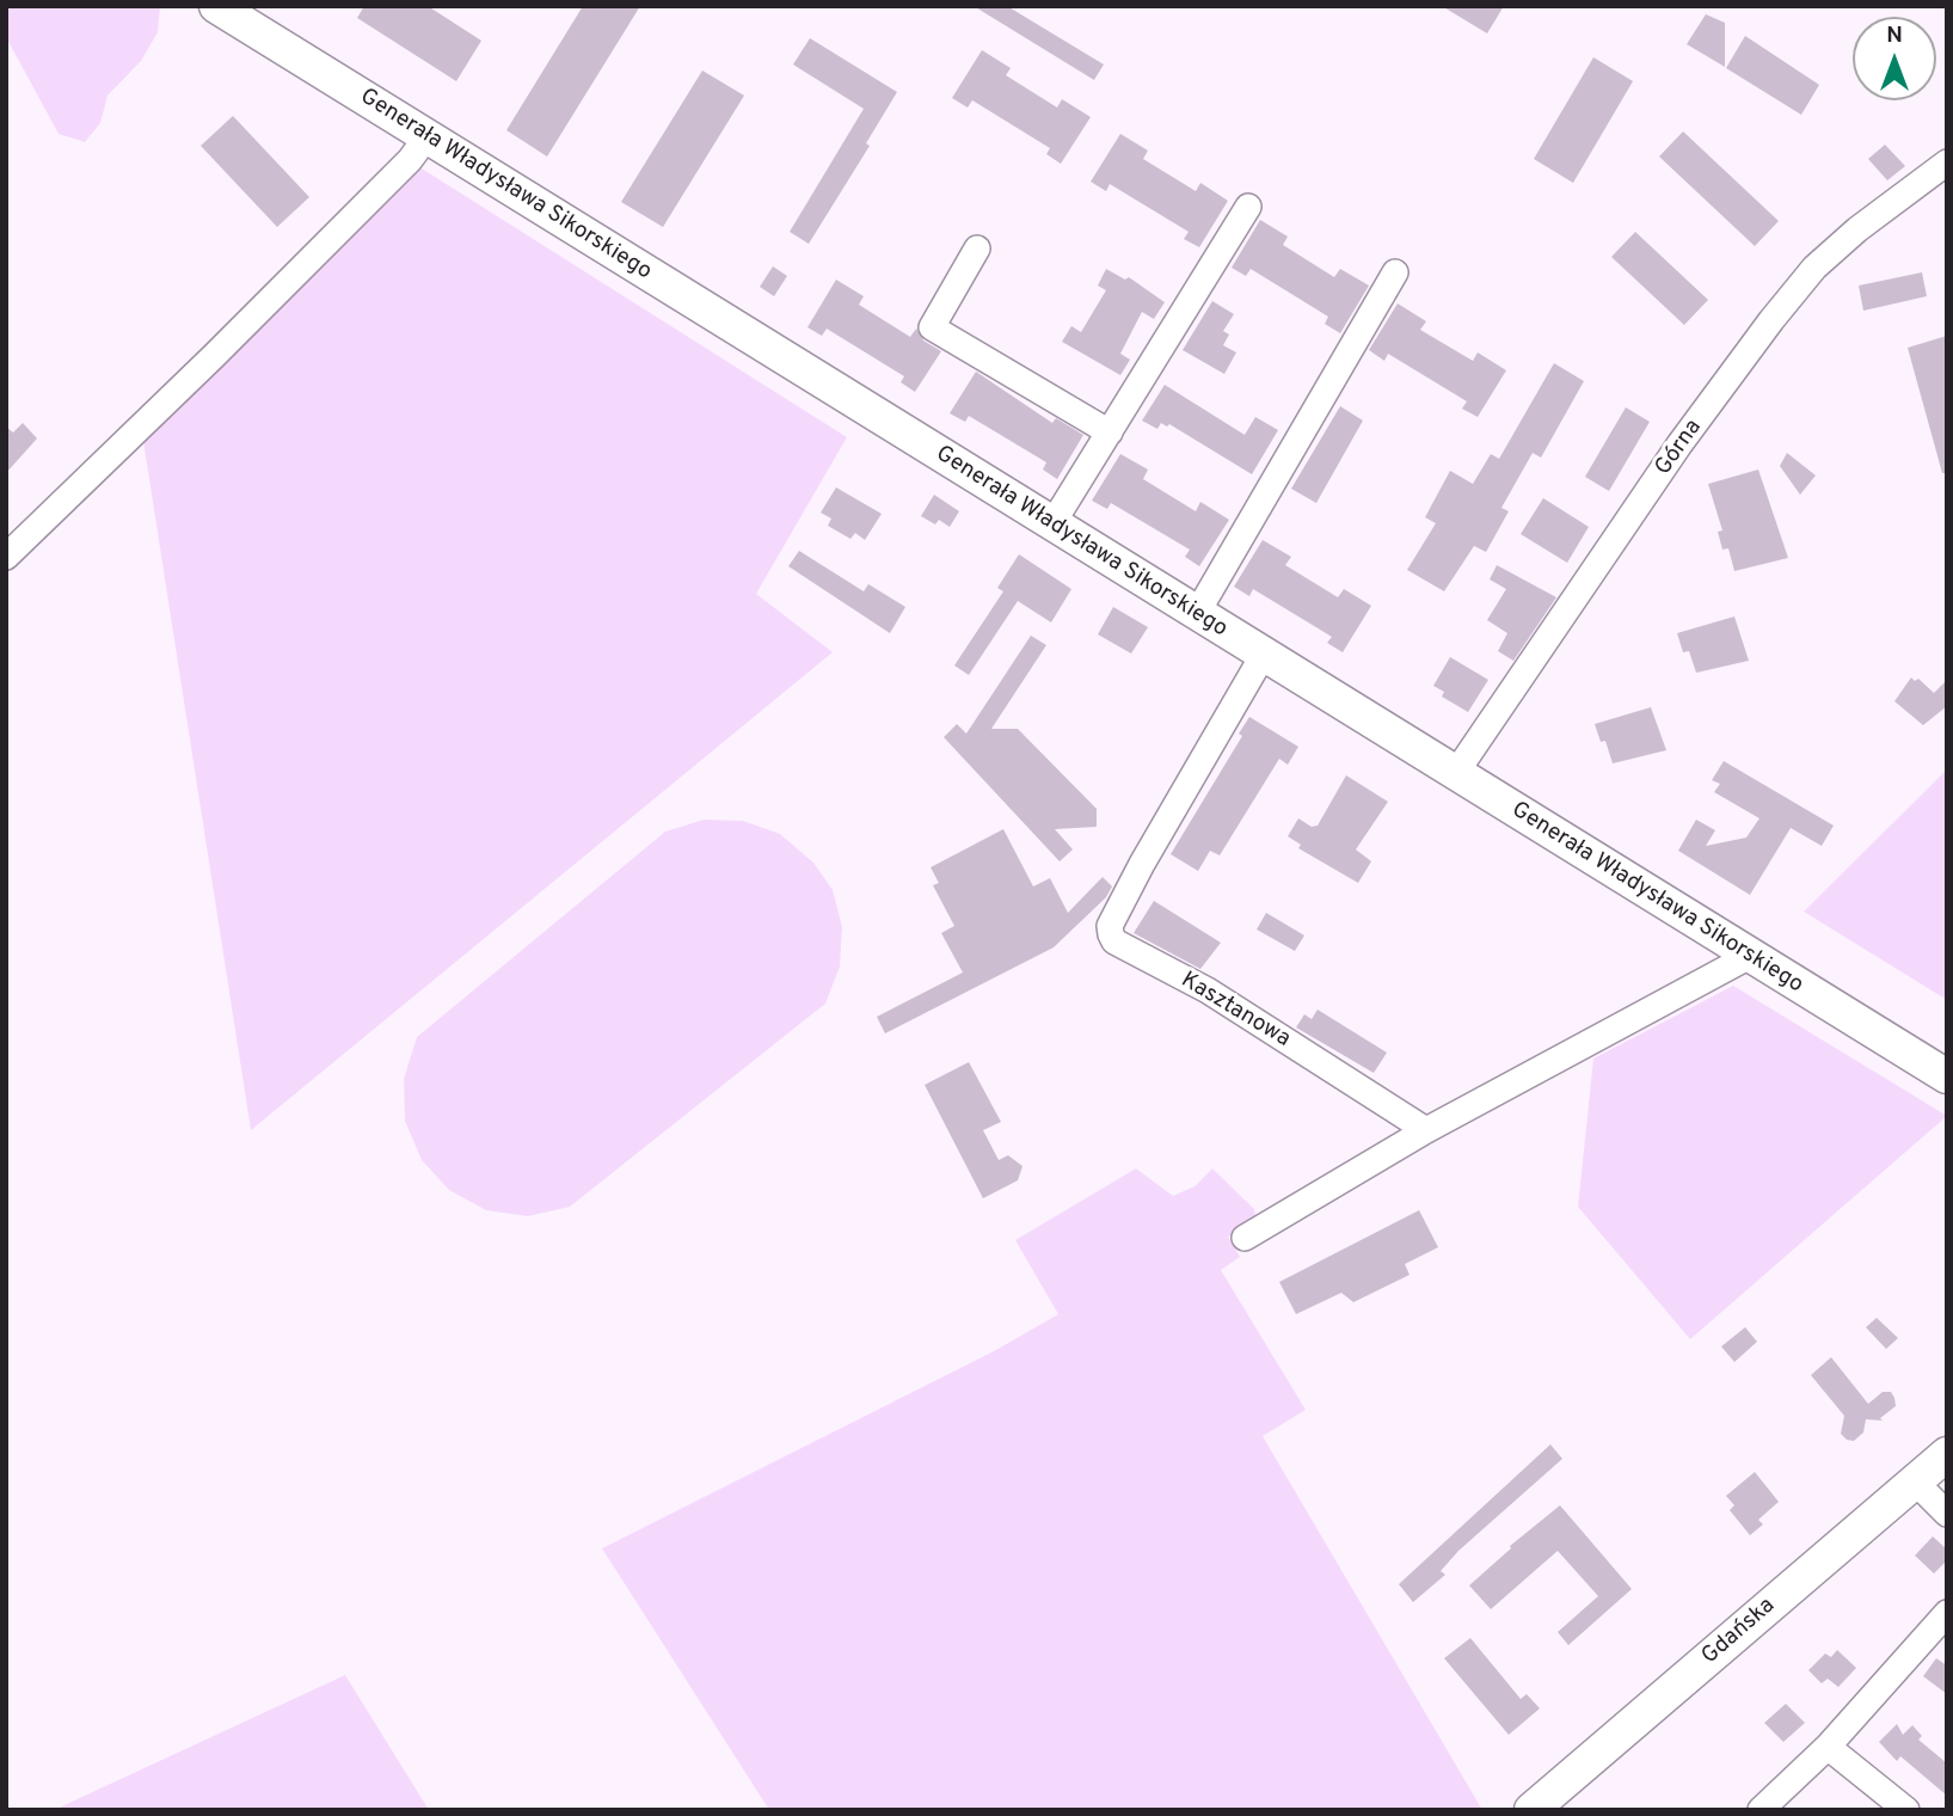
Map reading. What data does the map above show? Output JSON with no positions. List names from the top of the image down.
{
  "streets": {
    "main road": ["Generała Władysława Sikorskiego", "Gdańska"],
    "street": ["Górna", "Kasztanowa"]
  },
  "crossings": [
    ["Generała Władysława Sikorskiego", "Górna"],
    ["Generała Władysława Sikorskiego", "Kasztanowa"]
  ],
  "north": "top"
}
